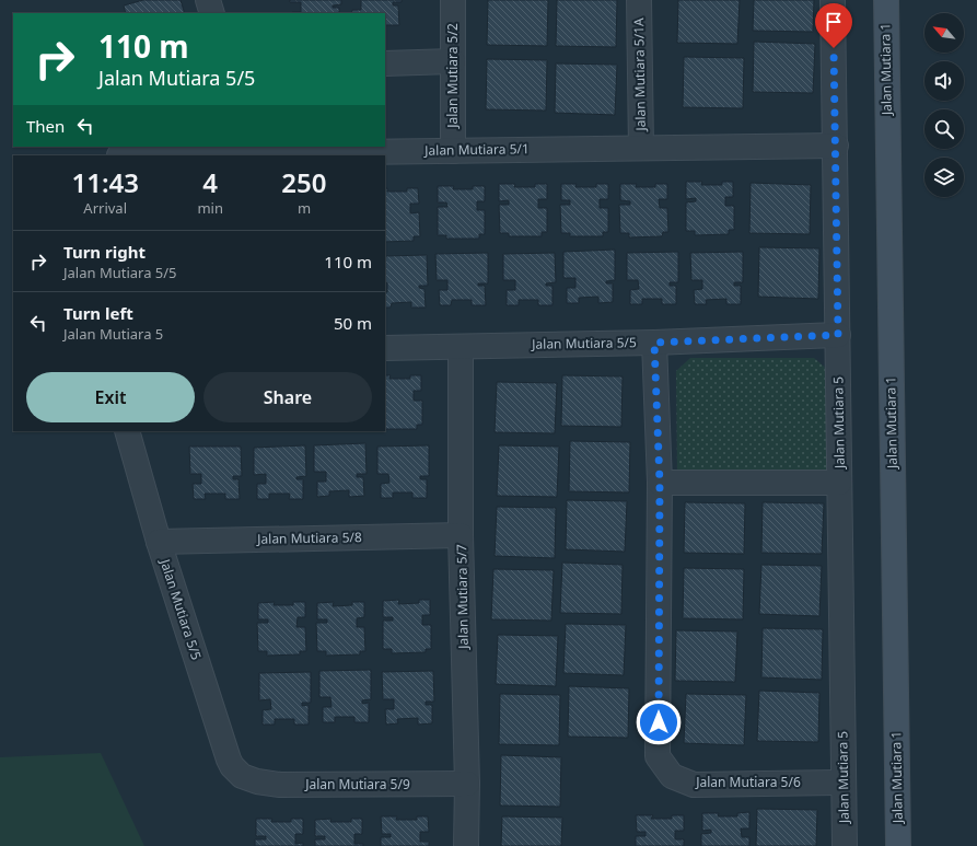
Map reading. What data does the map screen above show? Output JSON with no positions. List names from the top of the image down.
{
  "streets": {
    "street": [
      "Jalan Mutiara 1",
      "Jalan Mutiara 5/1A",
      "Jalan Mutiara 5/2",
      "Jalan Mutiara 5/1",
      "Jalan Mutiara 5/5",
      "Jalan Mutiara 5",
      "Jalan Mutiara 5/8",
      "Jalan Mutiara 5/7",
      "Jalan Mutiara 5/6",
      "Jalan Mutiara 5/9"
    ]
  },
  "crossings": [
    ["Jalan Mutiara 5/1A", "Jalan Mutiara 5/1"],
    ["Jalan Mutiara 5/2", "Jalan Mutiara 5/1"],
    ["Jalan Mutiara 5/1", "Jalan Mutiara 5"],
    ["Jalan Mutiara 5/5", "Jalan Mutiara 5"],
    ["Jalan Mutiara 5/5", "Jalan Mutiara 5/8"],
    ["Jalan Mutiara 5/5", "Jalan Mutiara 5/7"],
    ["Jalan Mutiara 5/5", "Jalan Mutiara 5/6"],
    ["Jalan Mutiara 5/5", "Jalan Mutiara 5/9"],
    ["Jalan Mutiara 5", "Jalan Mutiara 5/6"],
    ["Jalan Mutiara 5/8", "Jalan Mutiara 5/7"],
    ["Jalan Mutiara 5/7", "Jalan Mutiara 5/9"]
  ],
  "north": "top left",
  "page": {
    "turn": ["110 m", "Jalan Mutiara 5/5"],
    "then": "Then",
    "eta": [
      "11:43",
      "Arrival",
      "4",
      "min",
      "250",
      "m"
    ],
    "list": [
      {
        "name": "Turn right",
        "note": "Jalan Mutiara 5/5",
        "value": "110 m"
      },
      {
        "name": "Turn left",
        "note": "Jalan Mutiara 5",
        "value": "50 m"
      }
    ],
    "buttons": ["Exit", "Share"]
  }
}
